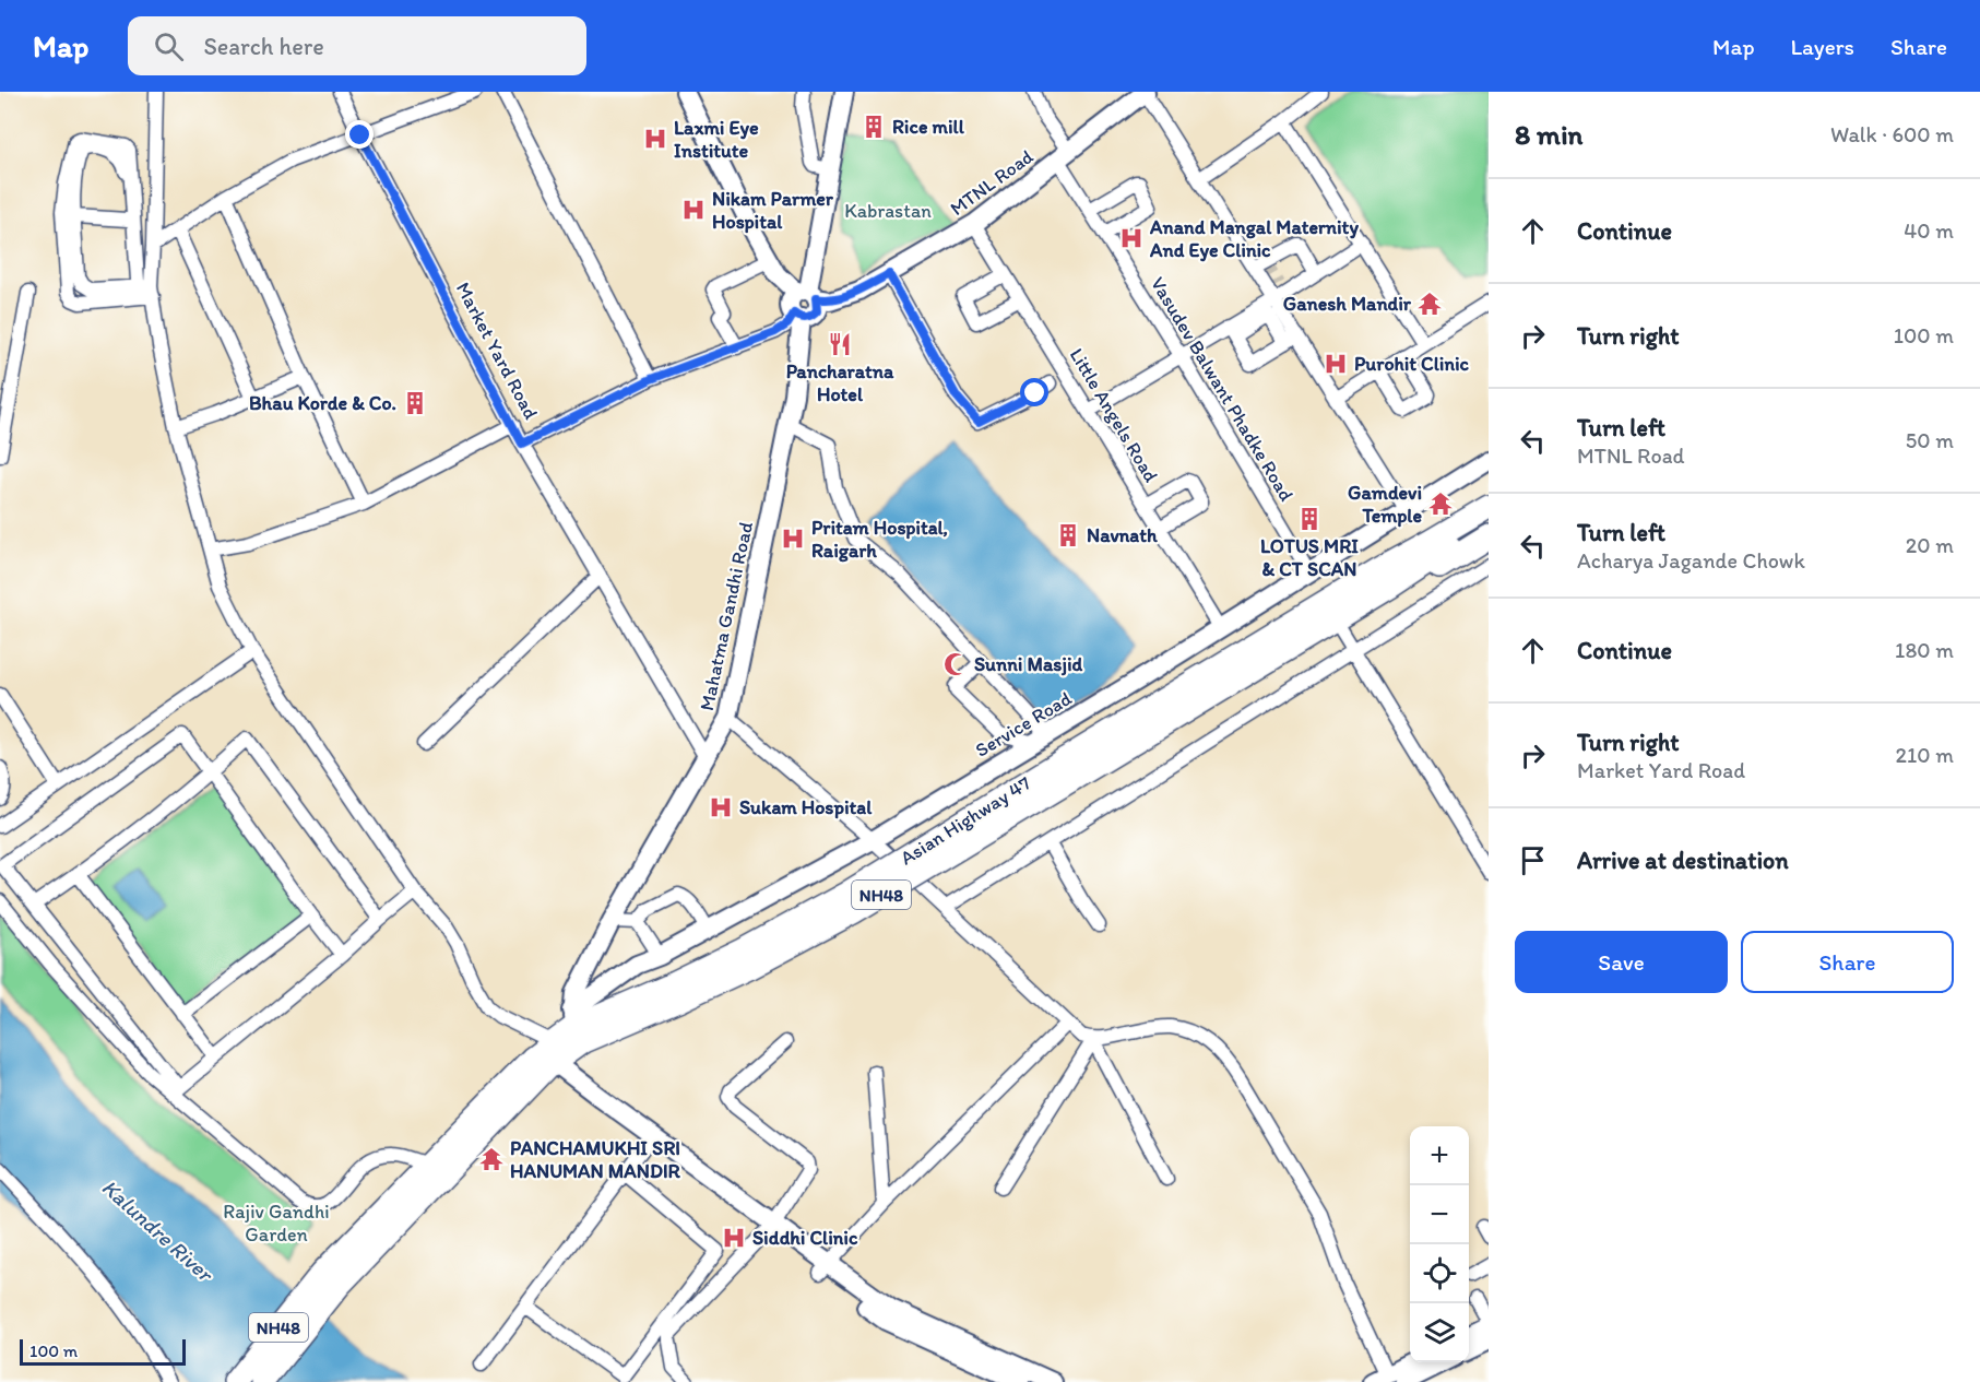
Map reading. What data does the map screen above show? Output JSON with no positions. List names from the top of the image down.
{
  "streets": {
    "highway": ["Asian Highway 47", "NH48"],
    "street": [
      "MTNL Road",
      "Market Yard Road",
      "Vasudev Balwant Phadke Road",
      "Little Angels Road",
      "Mahatma Gandhi Road",
      "Service Road"
    ]
  },
  "crossings": [
    ["MTNL Road", "Vasudev Balwant Phadke Road"],
    ["MTNL Road", "Little Angels Road"],
    ["Market Yard Road", "Mahatma Gandhi Road"],
    ["Vasudev Balwant Phadke Road", "Service Road"],
    ["Little Angels Road", "Service Road"],
    ["Mahatma Gandhi Road", "Service Road"],
    ["Mahatma Gandhi Road", "Asian Highway 47"],
    ["Service Road", "Asian Highway 47"],
    ["Asian Highway 47", "NH48"]
  ],
  "water": ["Kalundre River"],
  "parks": ["Kabrastan", "Rajiv Gandhi Garden"],
  "places": {
    "building": [
      "Rice mill",
      "Bhau Korde & Co.",
      "LOTUS MRI & CT SCAN",
      "Navnath"
    ],
    "hospital": [
      "Laxmi Eye Institute",
      "Nikam Parmer Hospital",
      "Anand Mangal Maternity And Eye Clinic",
      "Purohit Clinic",
      "Pritam Hospital, Raigarh",
      "Sukam Hospital",
      "Siddhi Clinic"
    ],
    "temple": ["Ganesh Mandir", "Gamdevi Temple", "PANCHAMUKHI SRI HANUMAN MANDIR"],
    "restaurant": ["Pancharatna Hotel"],
    "mosque": ["Sunni Masjid"]
  },
  "scale_bar": "100 m",
  "page": {
    "header": "Map",
    "search": "Search here",
    "nav": ["Map", "Layers", "Share"],
    "heading": ["8 min", "Walk · 600 m"],
    "list": [
      ["Continue", "40 m"],
      ["Turn right", "100 m"],
      ["Turn left", "MTNL Road", "50 m"],
      ["Turn left", "Acharya Jagande Chowk", "20 m"],
      ["Continue", "180 m"],
      ["Turn right", "Market Yard Road", "210 m"],
      "Arrive at destination"
    ],
    "buttons": ["Save", "Share"],
    "map_buttons": ["+", "−"],
    "scale": "100 m"
  }
}
